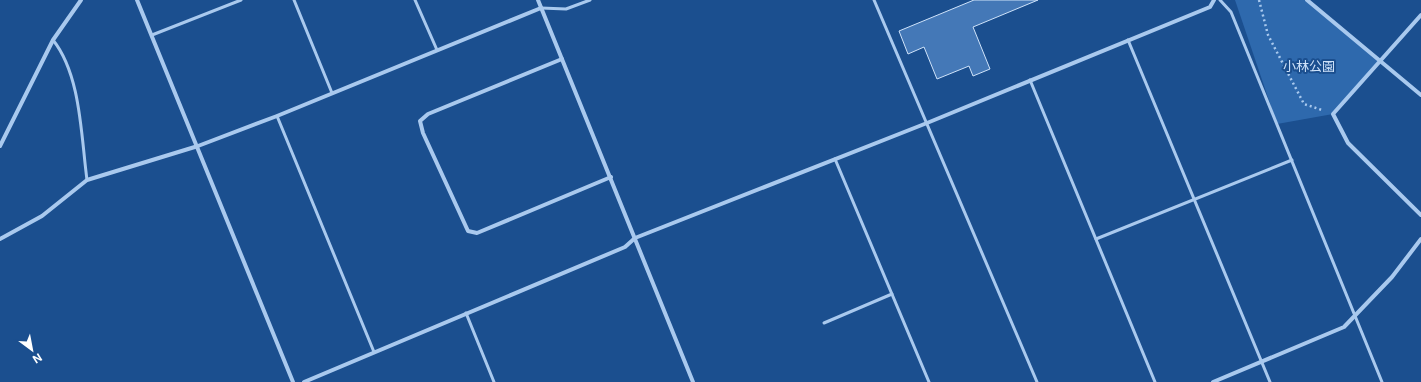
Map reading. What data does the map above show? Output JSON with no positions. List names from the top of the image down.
{
  "parks": ["小林公園"],
  "north": "bottom right"
}
